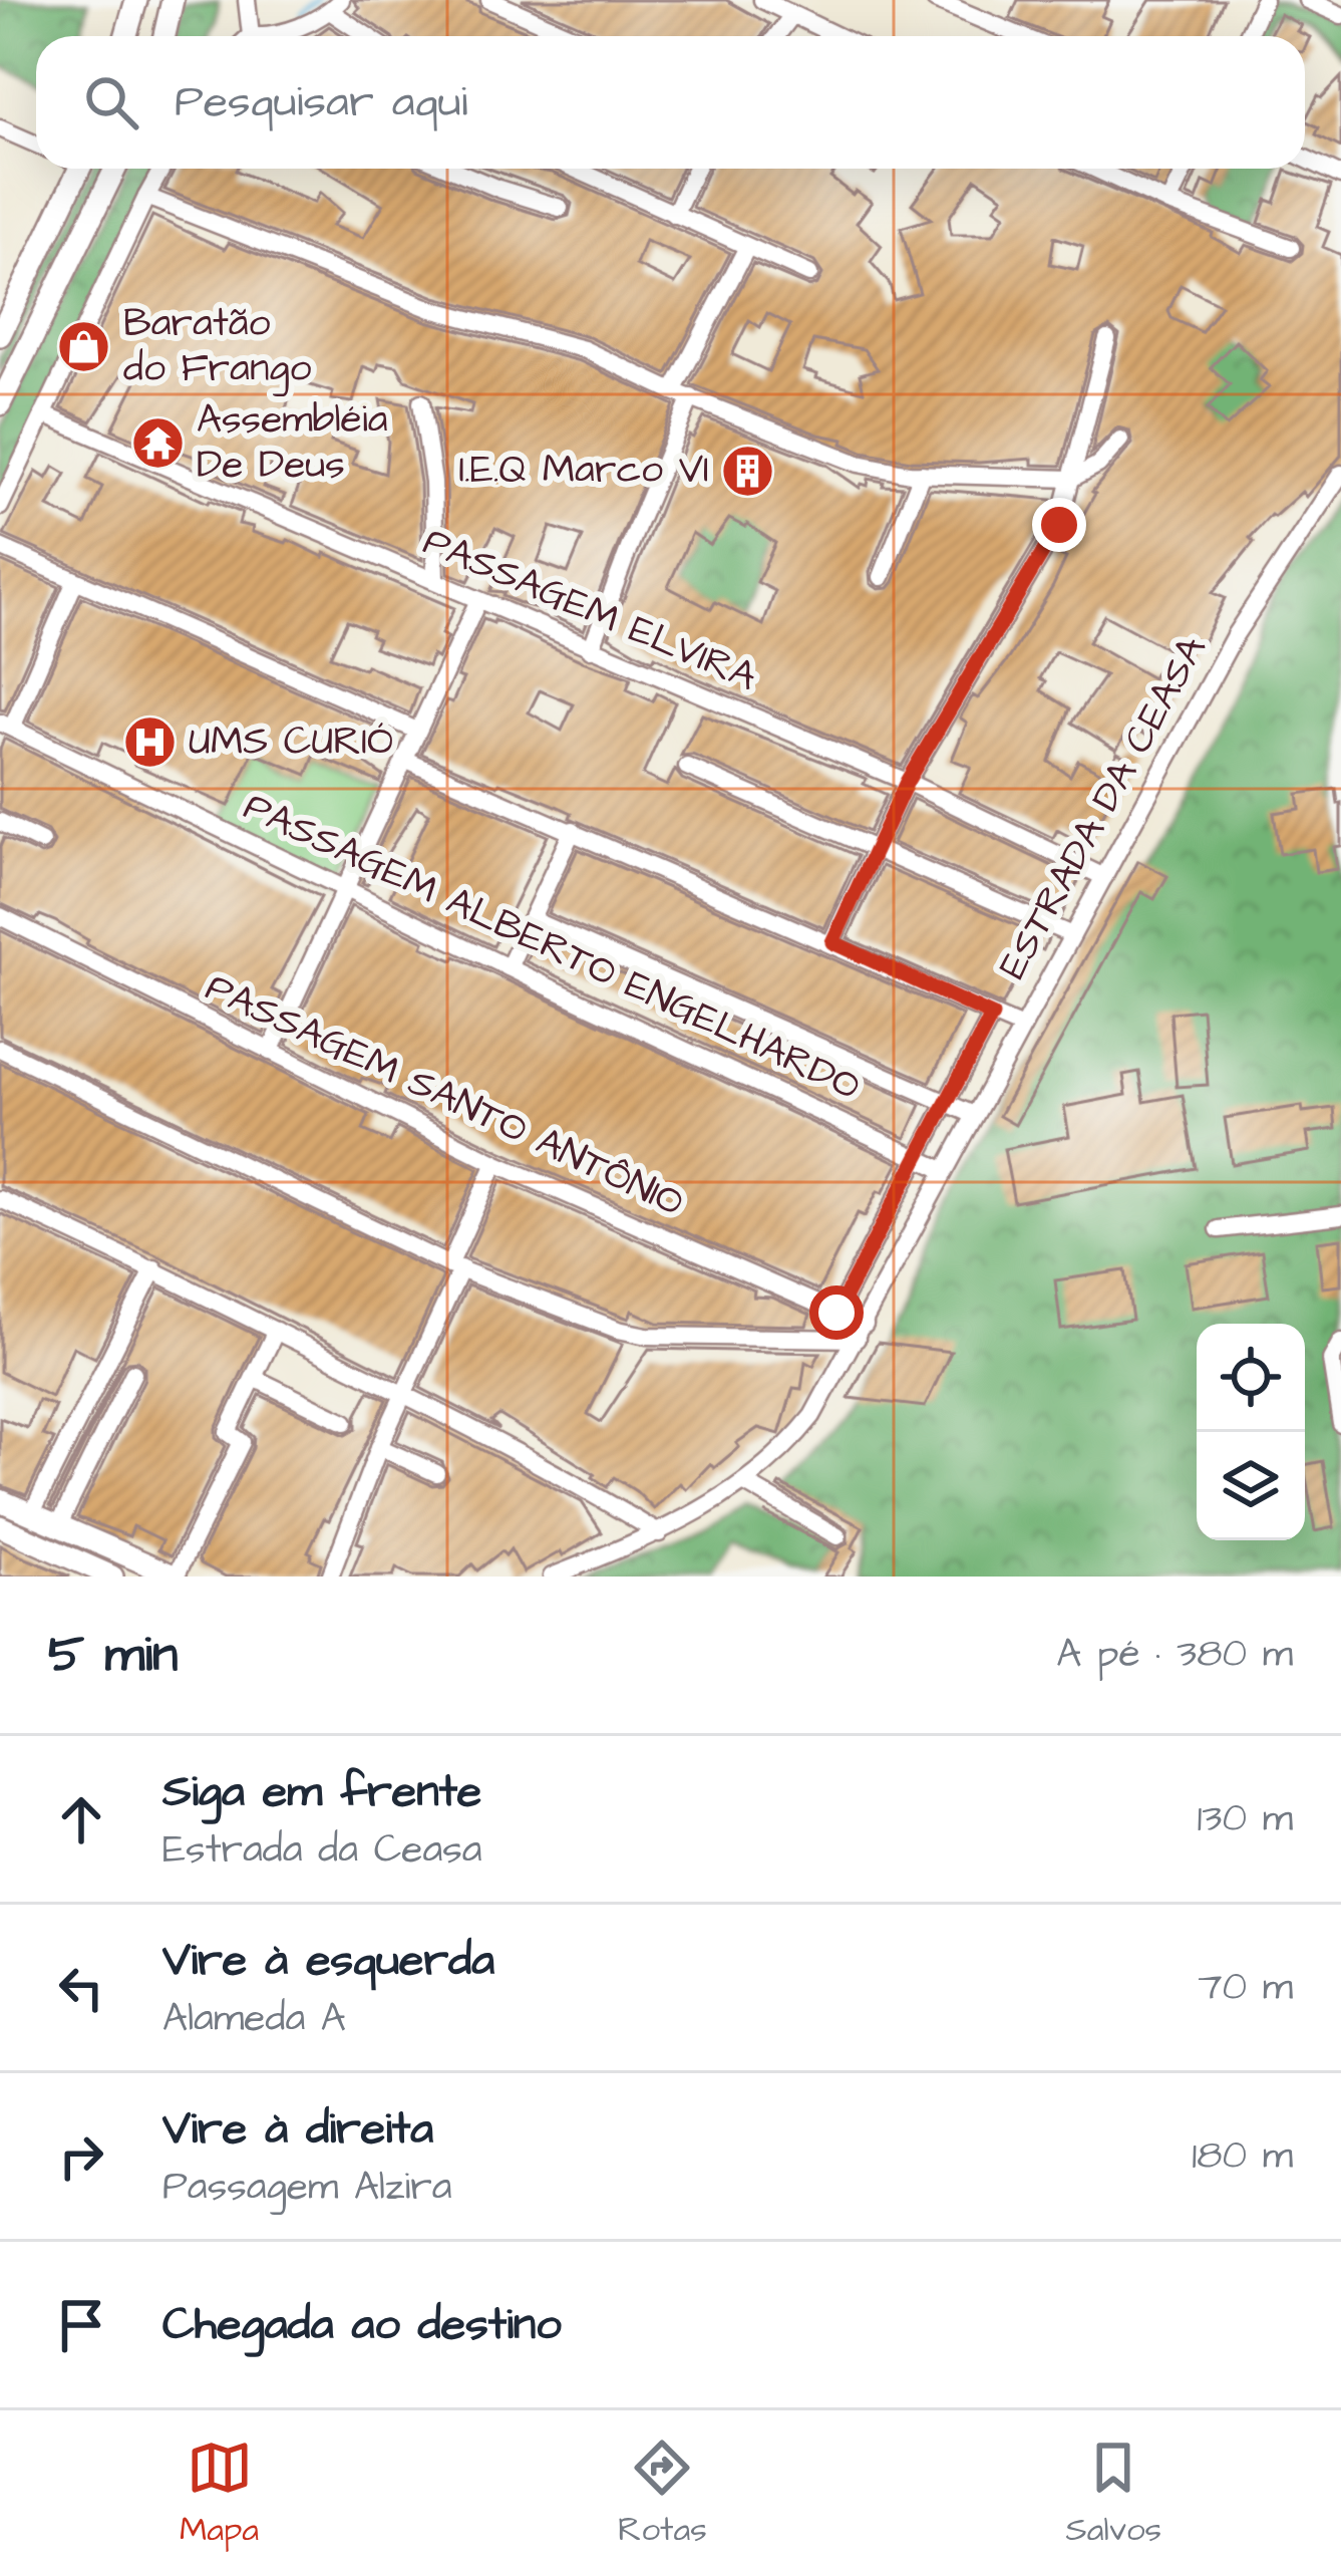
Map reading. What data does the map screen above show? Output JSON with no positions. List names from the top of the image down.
{
  "streets": {
    "street": [
      "PASSAGEM ELVIRA",
      "ESTRADA DA CEASA",
      "PASSAGEM ALBERTO ENGELHARDO",
      "PASSAGEM SANTO ANTÔNIO"
    ]
  },
  "crossings": [
    ["PASSAGEM ELVIRA", "ESTRADA DA CEASA"],
    ["ESTRADA DA CEASA", "PASSAGEM ALBERTO ENGELHARDO"],
    ["ESTRADA DA CEASA", "PASSAGEM SANTO ANTÔNIO"]
  ],
  "places": {
    "shop": ["Baratão do Frango"],
    "temple": ["Assembléia De Deus"],
    "building": ["I.E.Q Marco VI"],
    "hospital": ["UMS CURIÓ"]
  },
  "page": {
    "search": "Pesquisar aqui",
    "heading": ["5 min", "A pé · 380 m"],
    "list": [
      ["Siga em frente", "Estrada da Ceasa", "130 m"],
      ["Vire à esquerda", "Alameda A", "70 m"],
      ["Vire à direita", "Passagem Alzira", "180 m"],
      "Chegada ao destino"
    ],
    "nav": ["Mapa", "Rotas", "Salvos"]
  }
}
